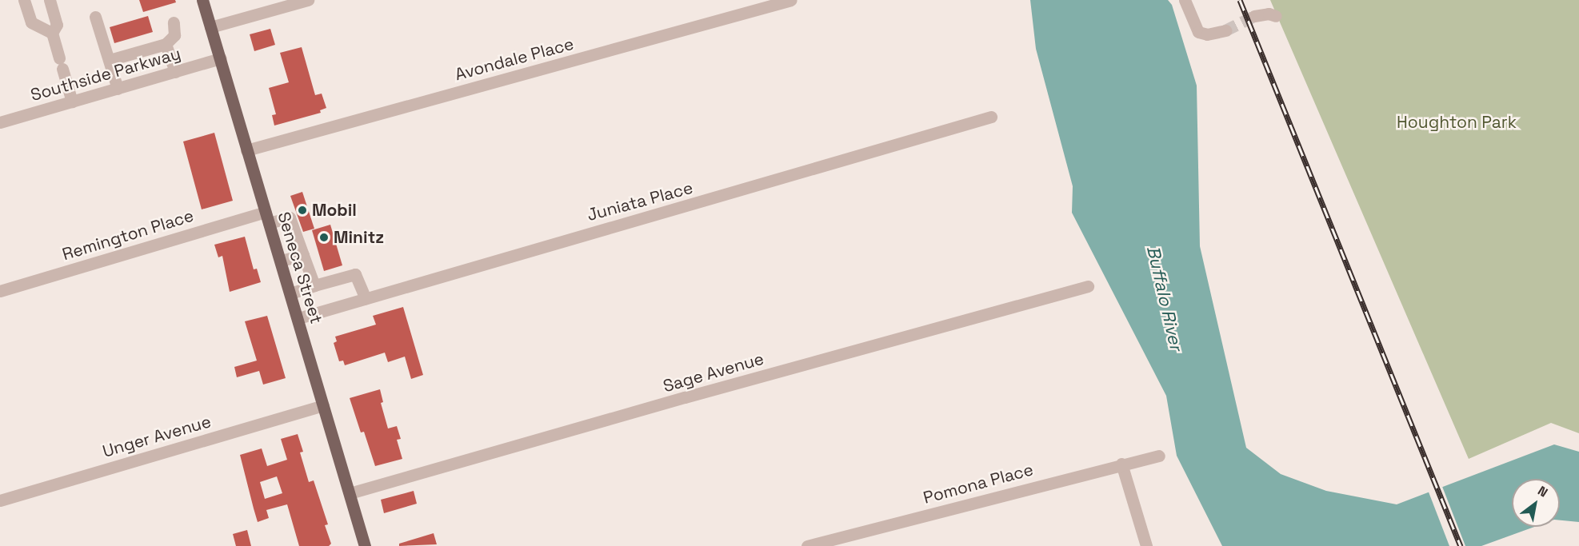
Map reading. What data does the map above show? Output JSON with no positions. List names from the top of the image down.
{
  "streets": {
    "main road": ["Seneca Street"],
    "street": [
      "Avondale Place",
      "Southside Parkway",
      "Juniata Place",
      "Remington Place",
      "Sage Avenue",
      "Unger Avenue",
      "Pomona Place"
    ]
  },
  "crossings": [
    ["Avondale Place", "Seneca Street"],
    ["Southside Parkway", "Seneca Street"],
    ["Juniata Place", "Seneca Street"],
    ["Remington Place", "Seneca Street"],
    ["Seneca Street", "Sage Avenue"],
    ["Seneca Street", "Unger Avenue"]
  ],
  "water": ["Buffalo River"],
  "parks": ["Houghton Park"],
  "places": ["Mobil", "Minitz"],
  "north": "top right"
}
